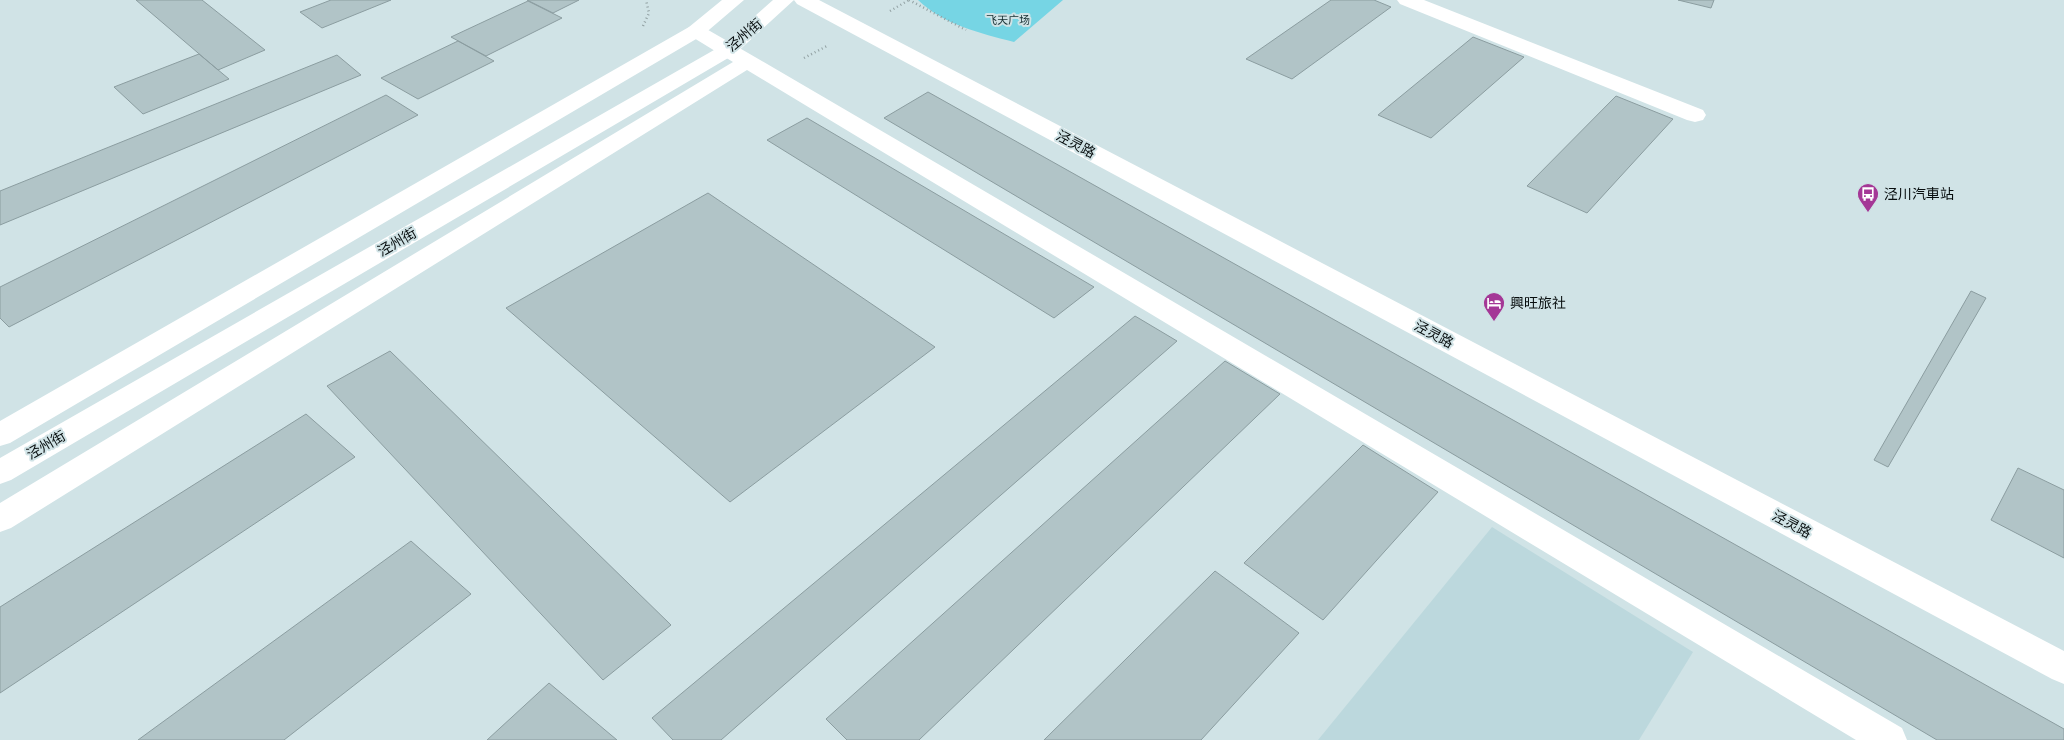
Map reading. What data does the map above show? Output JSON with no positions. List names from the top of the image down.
{
  "streets": {
    "main road": ["泾州街", "泾灵路"]
  },
  "parks": ["飞天广场"],
  "places": {
    "bus stop": ["泾川汽車站"],
    "hotel": ["興旺旅社"]
  }
}
